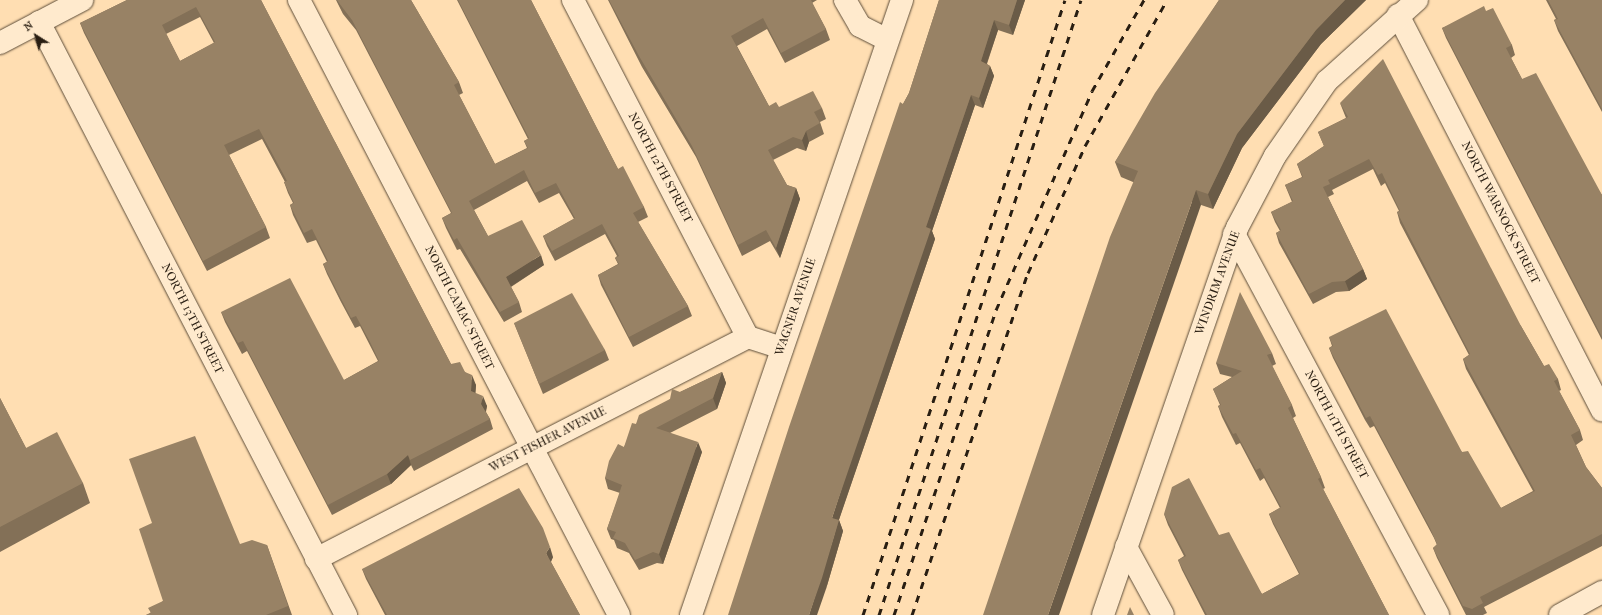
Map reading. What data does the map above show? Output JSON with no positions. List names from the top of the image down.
{
  "streets": {
    "street": [
      "NORTH 12TH STREET",
      "NORTH WARNOCK STREET",
      "WINDRIM AVENUE",
      "WAGNER AVENUE",
      "NORTH CAMAC STREET",
      "NORTH 13TH STREET",
      "NORTH 11TH STREET",
      "WEST FISHER AVENUE"
    ]
  },
  "crossings": [
    ["NORTH 12TH STREET", "WEST FISHER AVENUE"],
    ["NORTH WARNOCK STREET", "WINDRIM AVENUE"],
    ["WINDRIM AVENUE", "NORTH 11TH STREET"],
    ["NORTH CAMAC STREET", "WEST FISHER AVENUE"],
    ["NORTH 13TH STREET", "WEST FISHER AVENUE"]
  ],
  "north": "top left"
}
